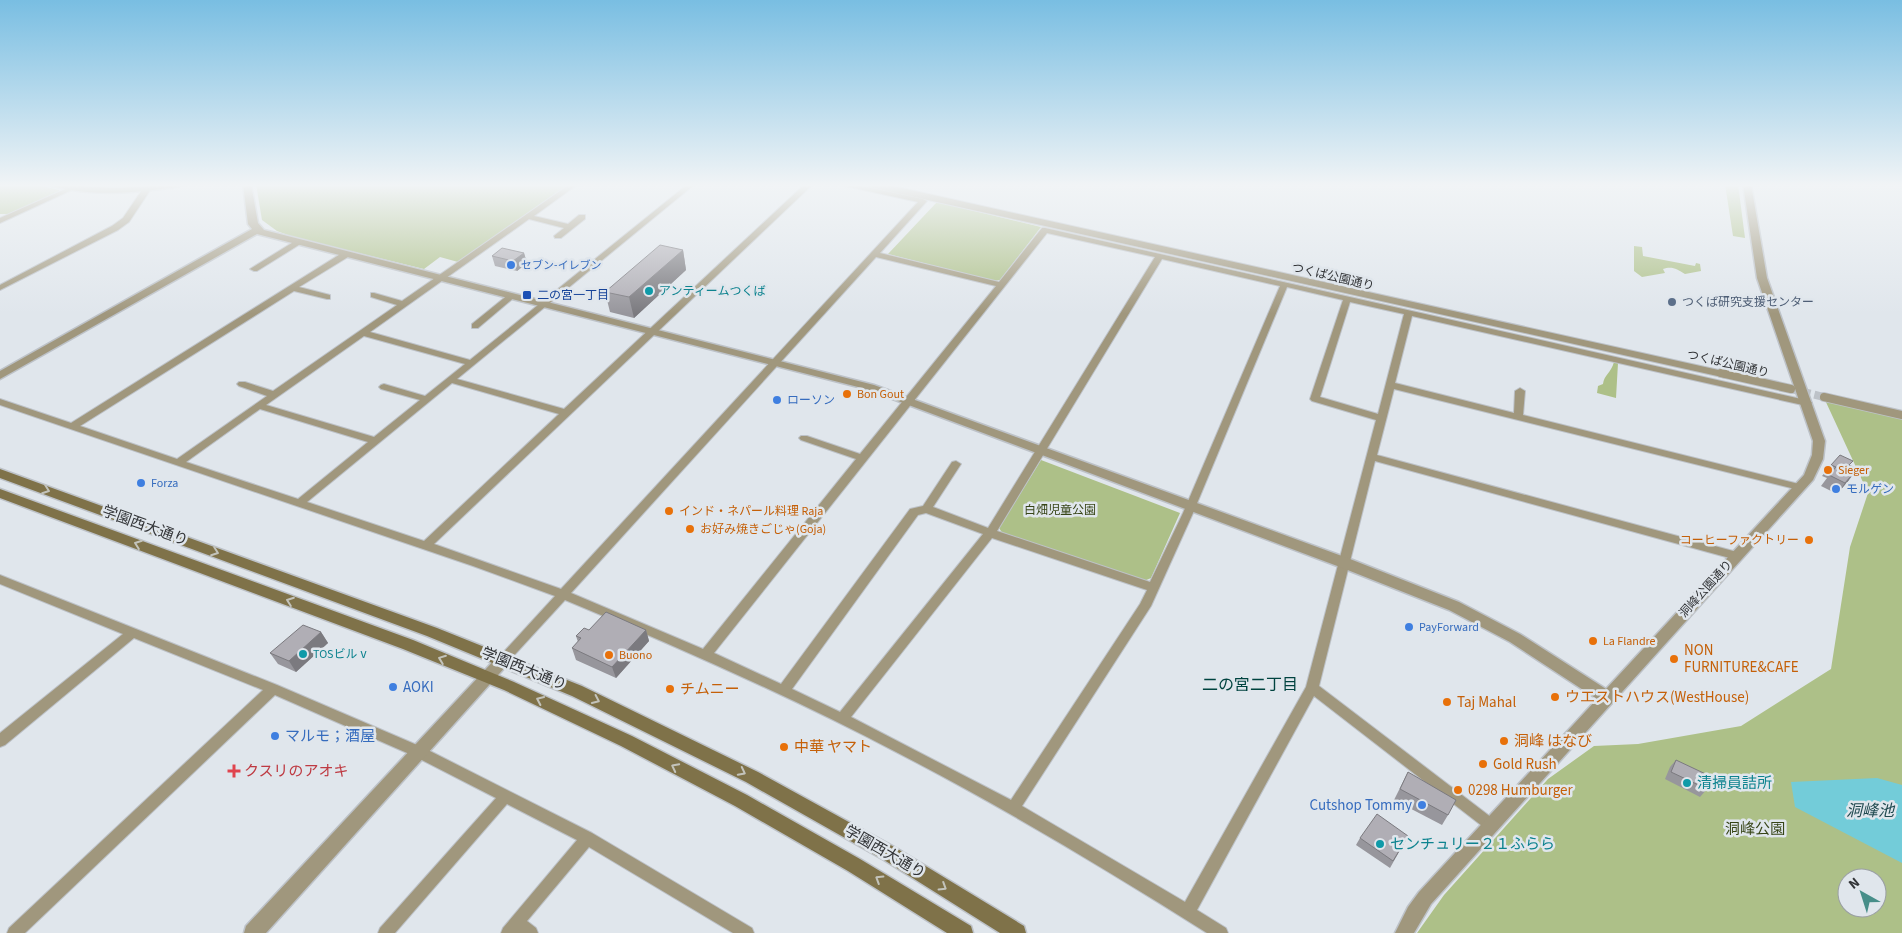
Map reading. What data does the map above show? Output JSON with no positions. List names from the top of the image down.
{
  "streets": {
    "main road": ["学園西大通り"],
    "street": ["つくば公園通り", "洞峰公園通り"]
  },
  "districts": ["二の宮二丁目"],
  "water": ["洞峰池"],
  "parks": ["白畑児童公園", "洞峰公園"],
  "places": {
    "other": [
      "セブン-イレブン",
      "アンティームつくば",
      "つくば研究支援センター",
      "Bon Gout",
      "ローソン",
      "Sieger",
      "Forza",
      "モルゲン",
      "インド・ネパール料理 Raja",
      "お好み焼きごじゃ(Goja)",
      "コーヒーファクトリー",
      "PayForward",
      "La Flandre",
      "TOSビルⅴ",
      "Buono",
      "NON FURNITURE&CAFE",
      "AOKI",
      "チムニー",
      "ウエストハウス(WestHouse)",
      "Taj Mahal",
      "マルモ；酒屋",
      "洞峰 はなび",
      "中華 ヤマト",
      "Gold Rush",
      "清掃員詰所",
      "0298 Humburger",
      "Cutshop Tommy",
      "センチュリー２１ふらら"
    ],
    "transit": ["二の宮一丁目"],
    "health": ["クスリのアオキ"]
  },
  "north": "top left"
}
